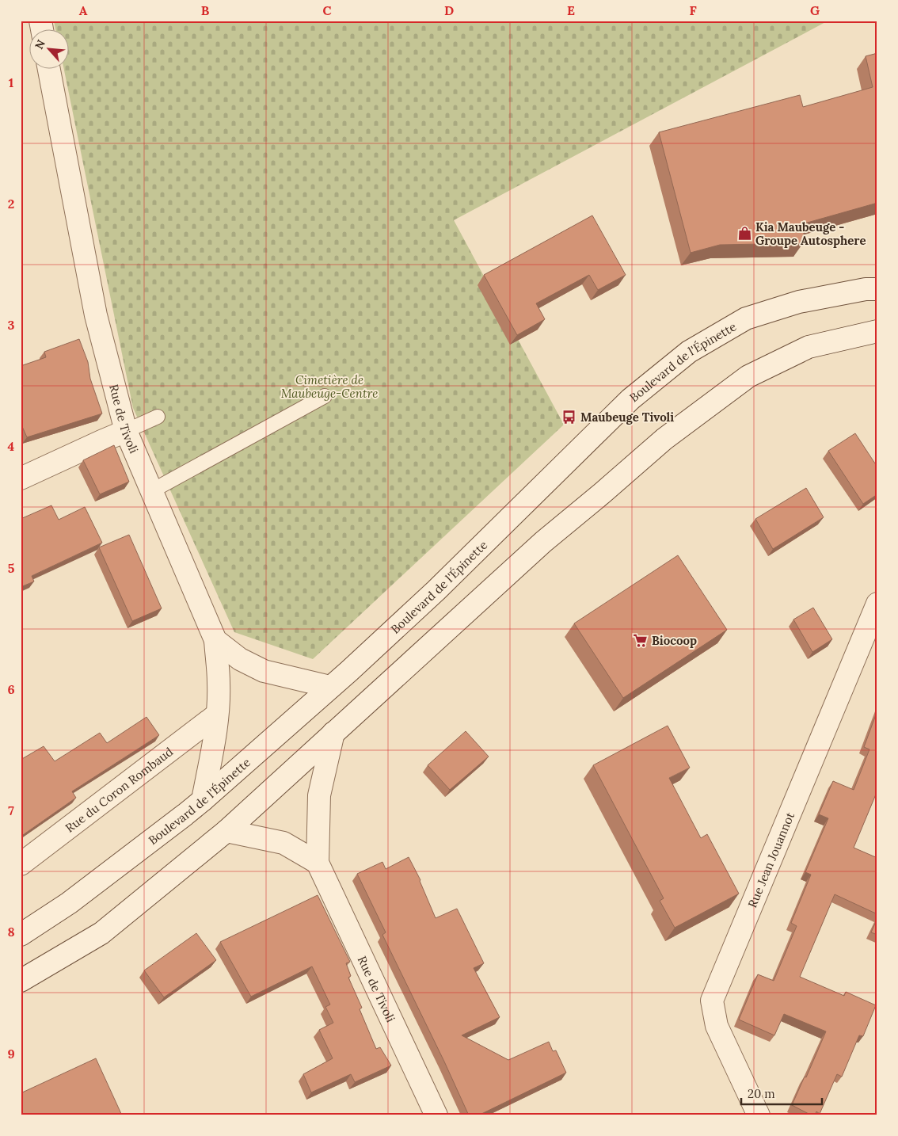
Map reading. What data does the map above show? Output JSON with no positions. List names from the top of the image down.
{
  "streets": {
    "street": [
      "Boulevard de l'Épinette",
      "Rue de Tivoli",
      "Rue du Coron Rombaud",
      "Rue Jean Jouannot"
    ]
  },
  "crossings": [
    ["Boulevard de l'Épinette", "Rue de Tivoli"]
  ],
  "parks": ["Cimetière de Maubeuge-Centre"],
  "places": {
    "shop": ["Kia Maubeuge - Groupe Autosphere"],
    "bus stop": ["Maubeuge Tivoli"],
    "supermarket": ["Biocoop"]
  },
  "scale_bar": "20 m",
  "north": "top left",
  "grid": {
    "columns": [
      "A",
      "B",
      "C",
      "D",
      "E",
      "F",
      "G"
    ],
    "rows": [
      "1",
      "2",
      "3",
      "4",
      "5",
      "6",
      "7",
      "8",
      "9"
    ]
  }
}
